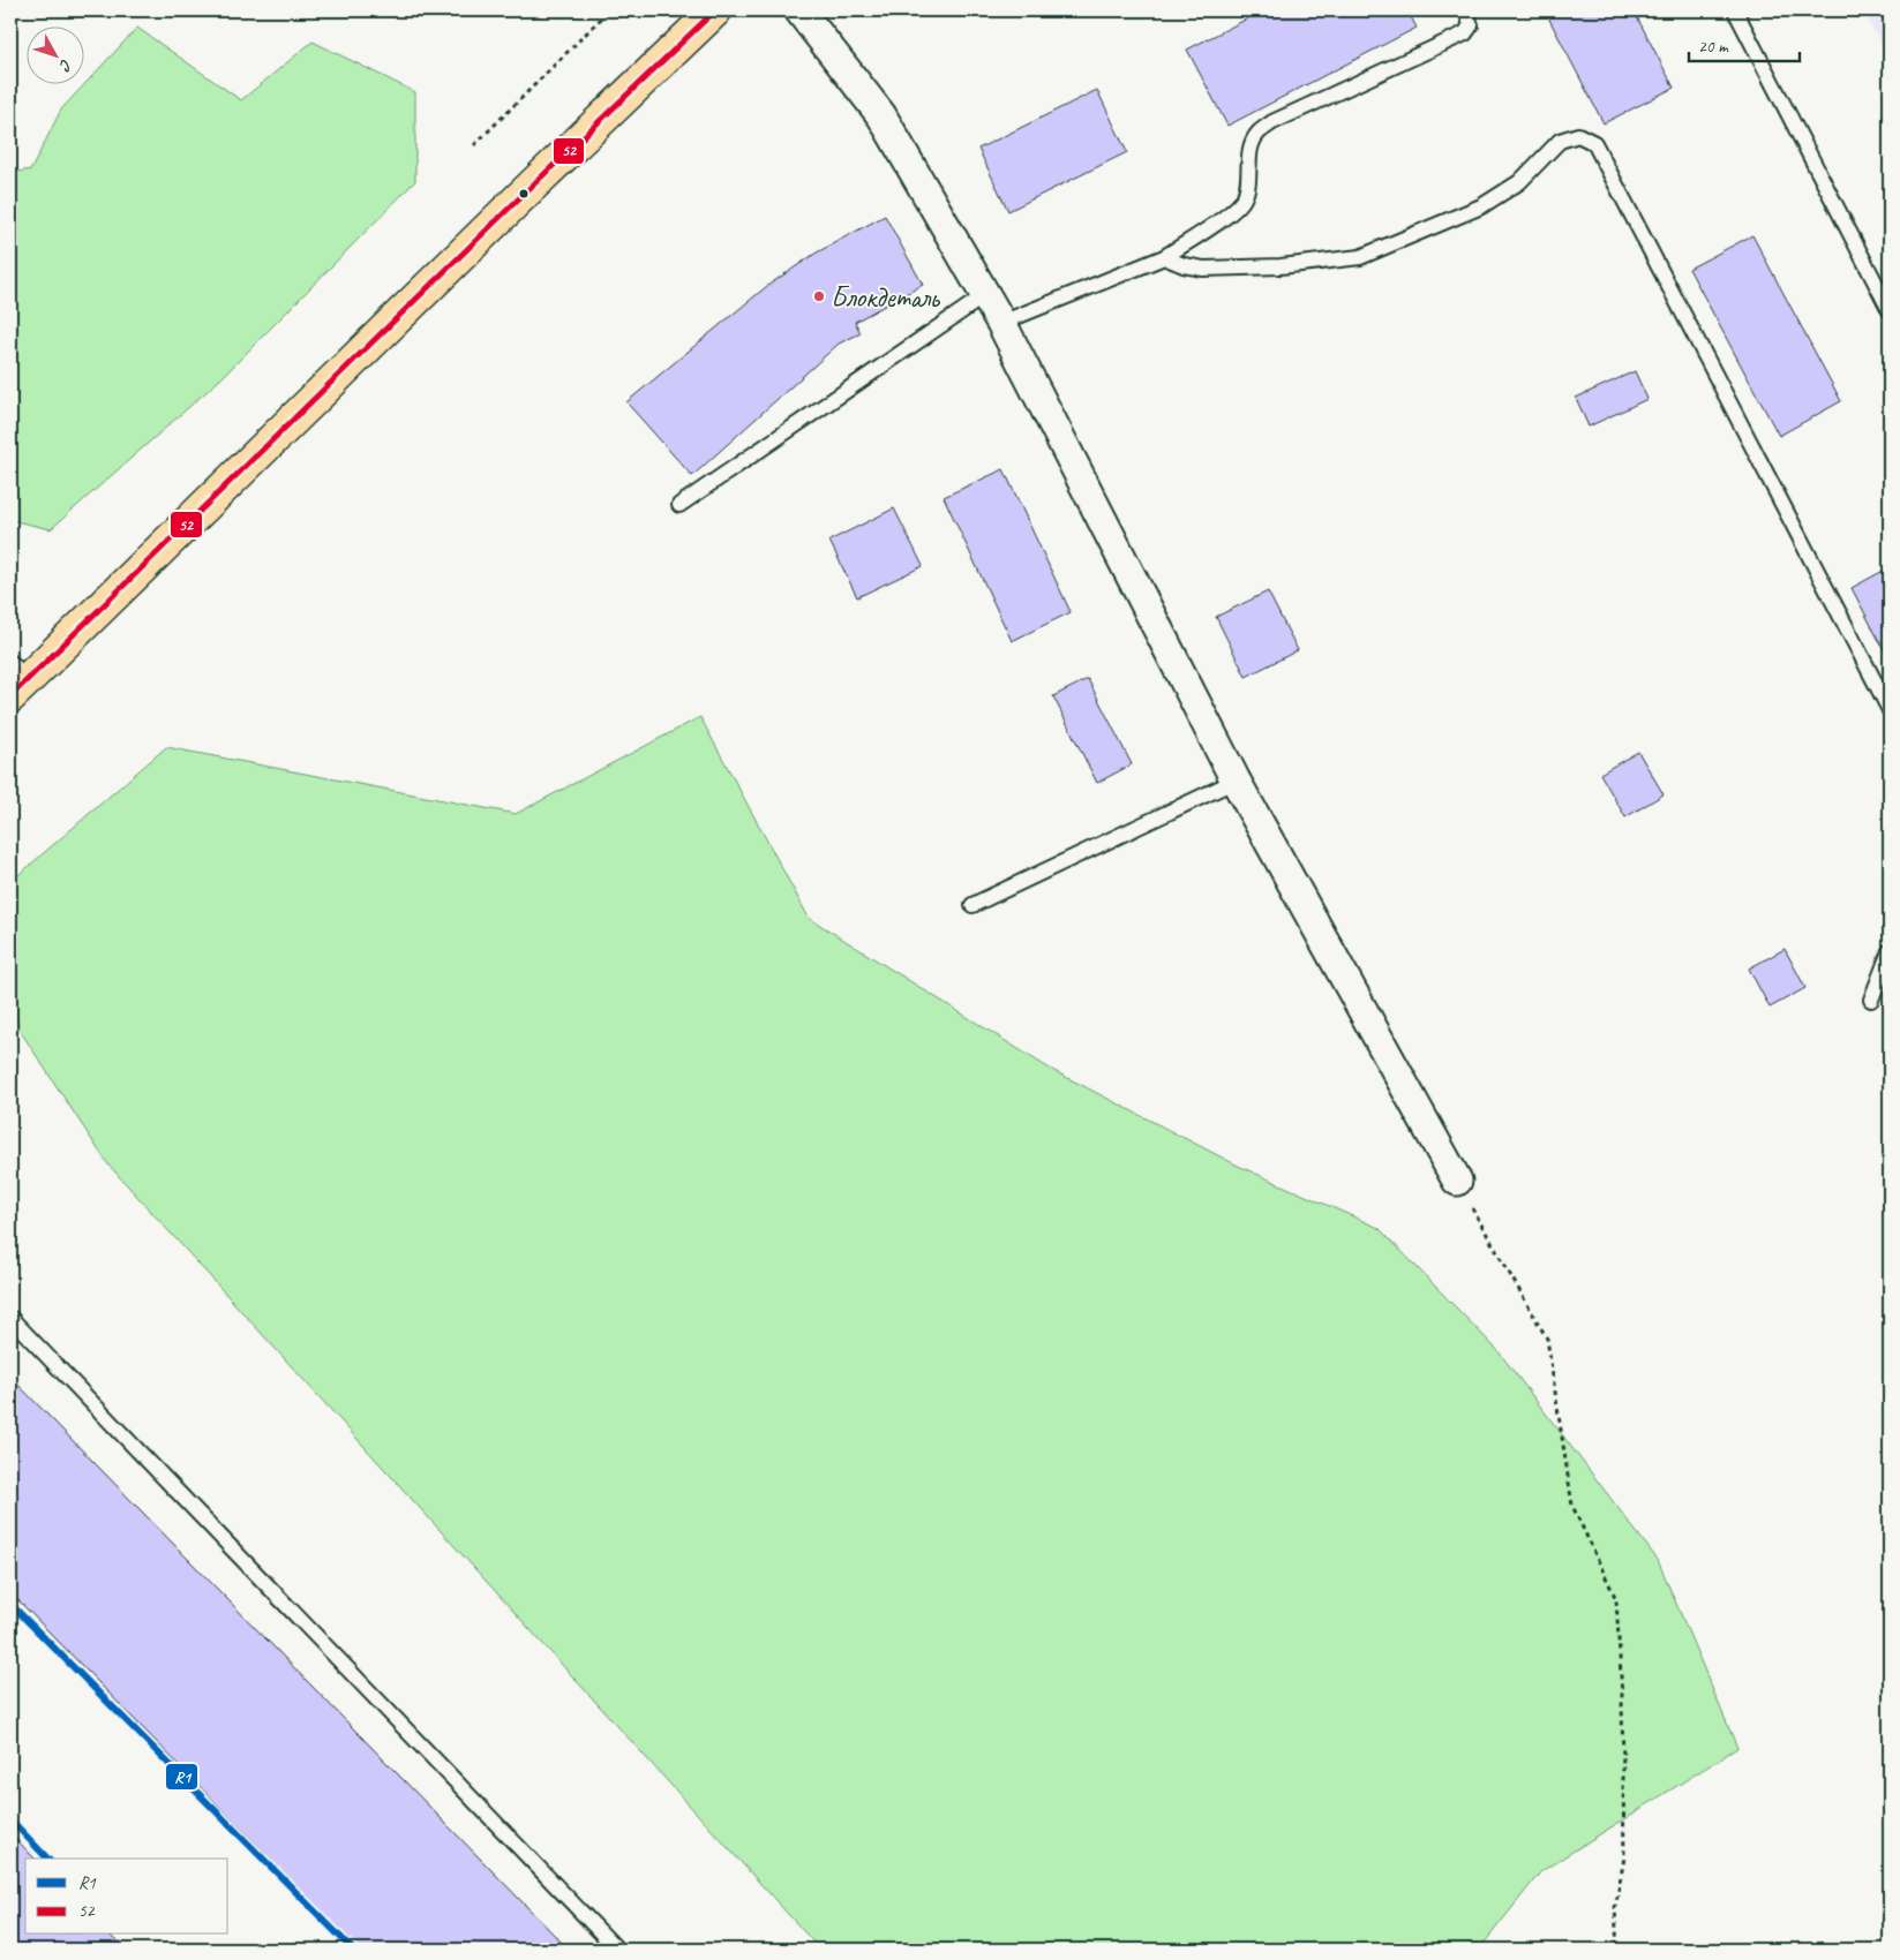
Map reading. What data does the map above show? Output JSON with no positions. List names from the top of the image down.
{
  "places": ["Блокдеталь"],
  "lines": ["transit line 52", "transit line R1"],
  "legend": ["R1", "52"],
  "scale_bar": "20 m",
  "north": "bottom right"
}
